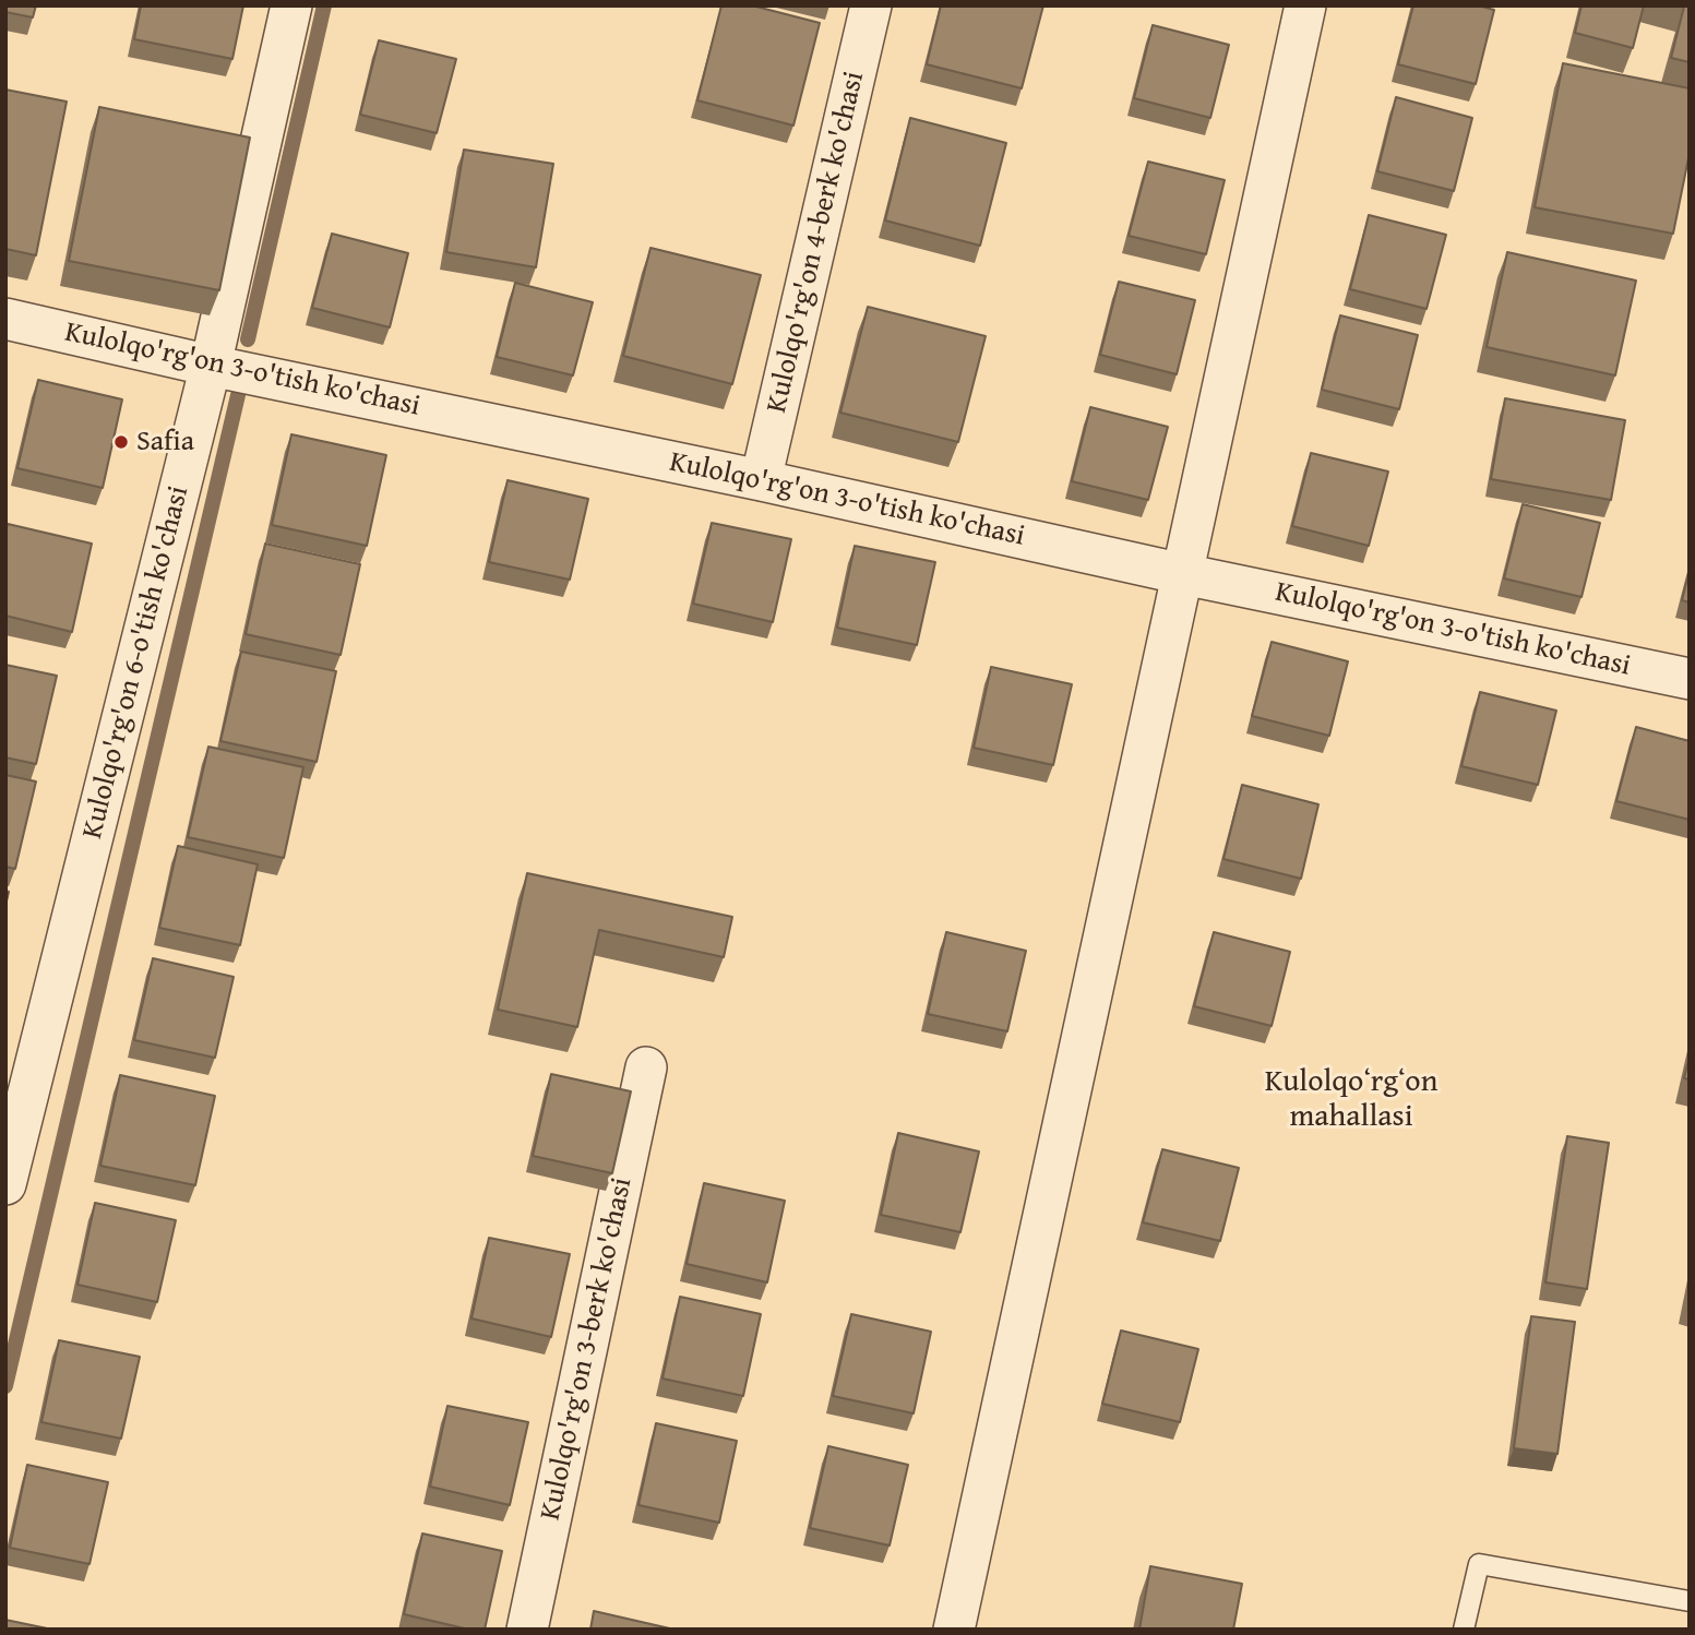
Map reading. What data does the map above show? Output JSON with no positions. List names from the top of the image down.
{
  "streets": {
    "street": [
      "Kulolqo'rg'on 4-berk ko'chasi",
      "Kulolqo'rg'on 3-o'tish ko'chasi",
      "Kulolqo'rg'on 6-o'tish ko'chasi",
      "Kulolqo'rg'on 3-berk ko'chasi"
    ]
  },
  "crossings": [
    ["Kulolqo'rg'on 4-berk ko'chasi", "Kulolqo'rg'on 3-o'tish ko'chasi"],
    ["Kulolqo'rg'on 3-o'tish ko'chasi", "Kulolqo'rg'on 6-o'tish ko'chasi"]
  ],
  "districts": ["Kulolqoʻrgʻon mahallasi"],
  "places": ["Safia"]
}
